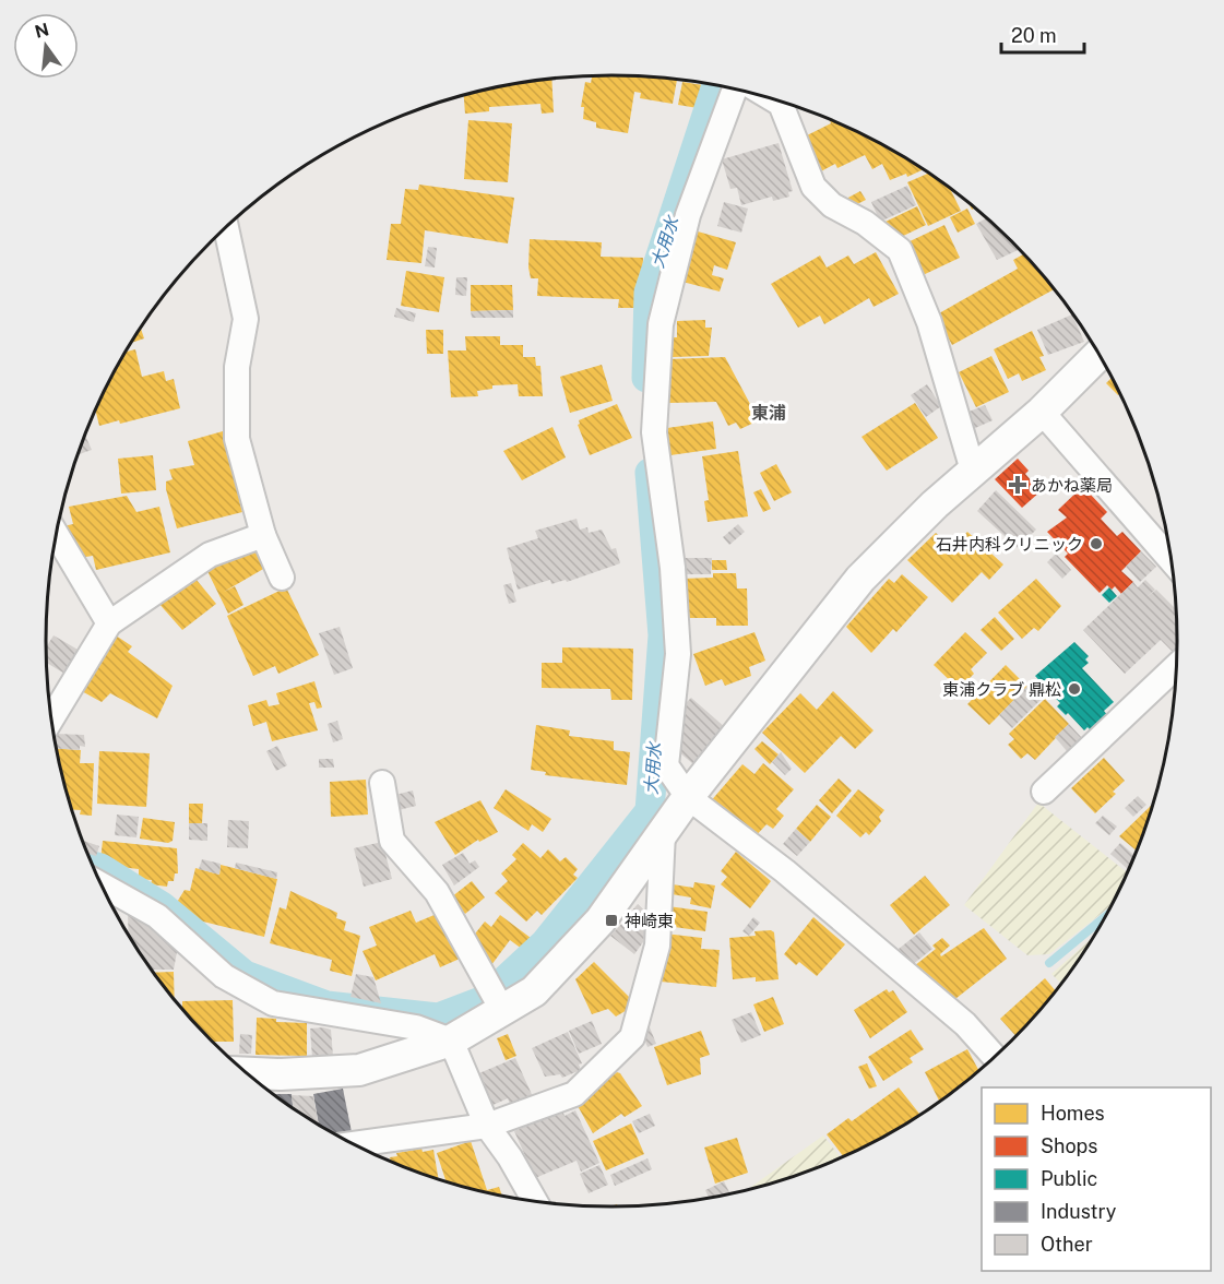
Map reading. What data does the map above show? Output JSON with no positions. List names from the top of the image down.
{
  "districts": ["東浦"],
  "water": ["大用水"],
  "places": {
    "health": ["あかね薬局"],
    "other": ["石井内科クリニック", "東浦クラブ 鼎松"],
    "transit": ["神崎東"]
  },
  "legend": [
    "Homes",
    "Shops",
    "Public",
    "Industry",
    "Other"
  ],
  "scale_bar": "20 m",
  "north": "top"
}
